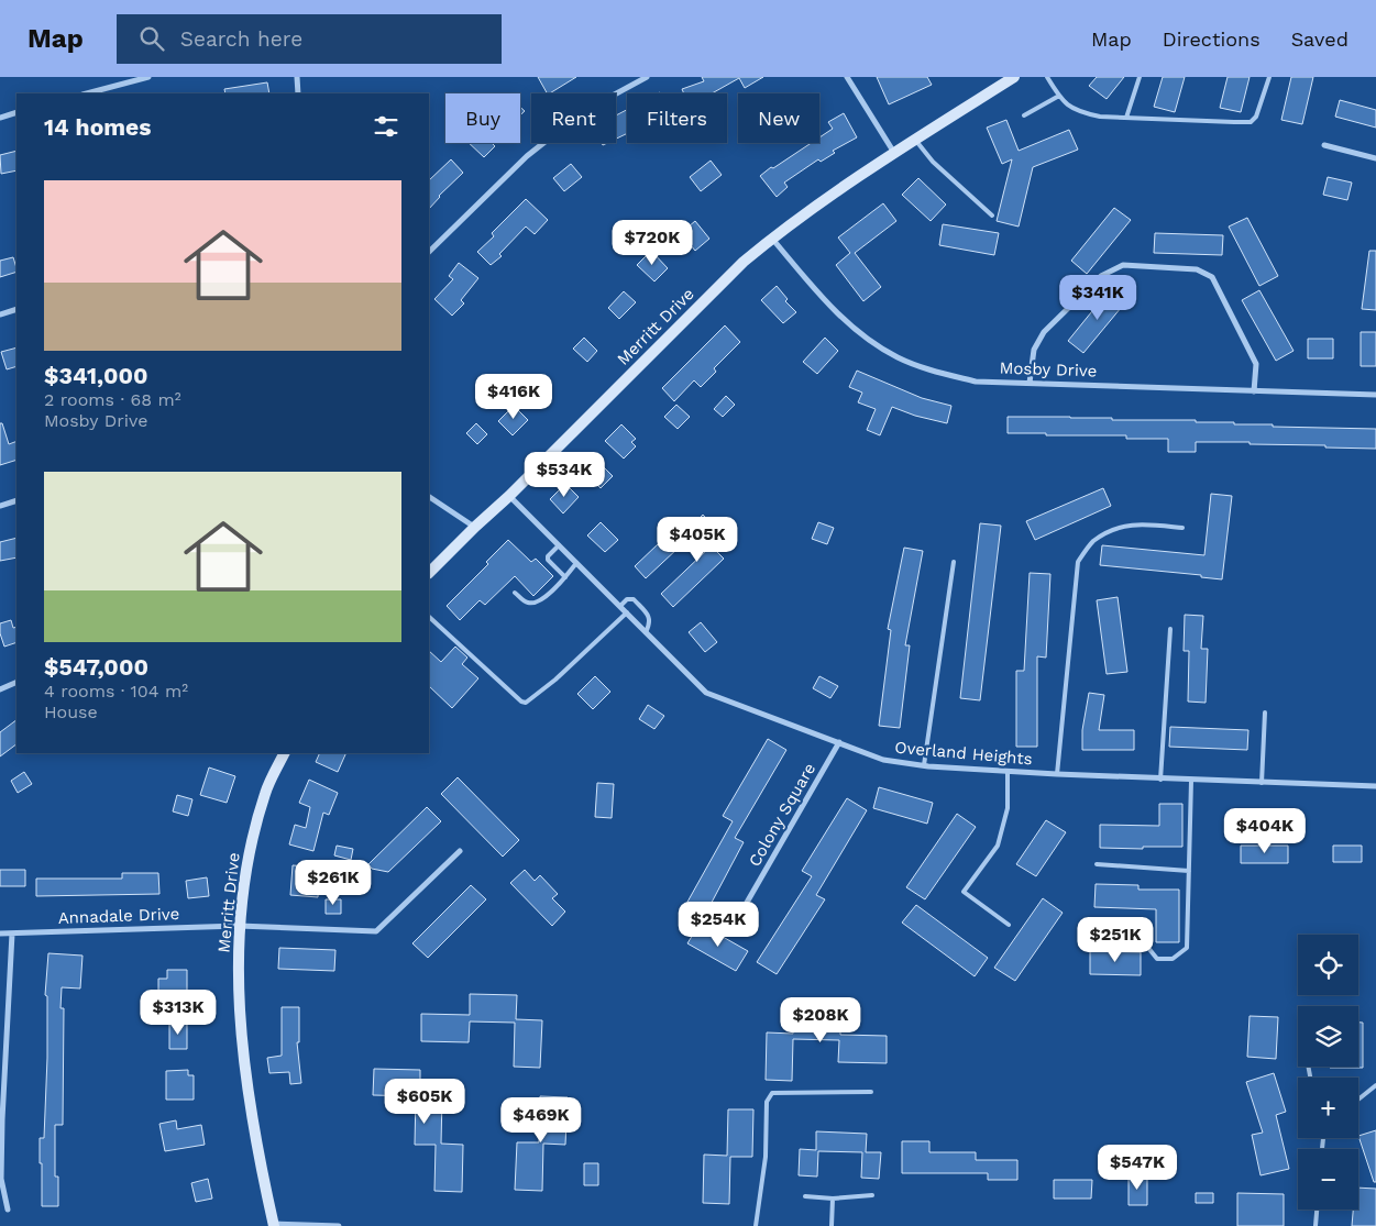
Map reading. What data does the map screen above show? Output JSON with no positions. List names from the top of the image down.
{
  "streets": {
    "main road": ["Merritt Drive"],
    "street": [
      "Mosby Drive",
      "Overland Heights",
      "Colony Square",
      "Annadale Drive"
    ]
  },
  "crossings": [
    ["Merritt Drive", "Mosby Drive"],
    ["Merritt Drive", "Overland Heights"],
    ["Merritt Drive", "Annadale Drive"],
    ["Overland Heights", "Colony Square"]
  ],
  "page": {
    "header": "Map",
    "search": "Search here",
    "nav": ["Map", "Directions", "Saved"],
    "chip": [
      "Buy",
      "Rent",
      "Filters",
      "New"
    ],
    "heading": "14 homes",
    "list": [
      {
        "name": "$341,000",
        "note": "2 rooms · 68 m² · Mosby Drive"
      },
      {
        "name": "$547,000",
        "note": "4 rooms · 104 m² · House"
      }
    ],
    "price": [
      "$720K",
      "$341K",
      "$416K",
      "$534K",
      "$405K",
      "$404K",
      "$261K",
      "$254K",
      "$251K",
      "$313K",
      "$208K",
      "$605K",
      "$469K",
      "$547K"
    ],
    "map_buttons": ["+", "−"]
  }
}
